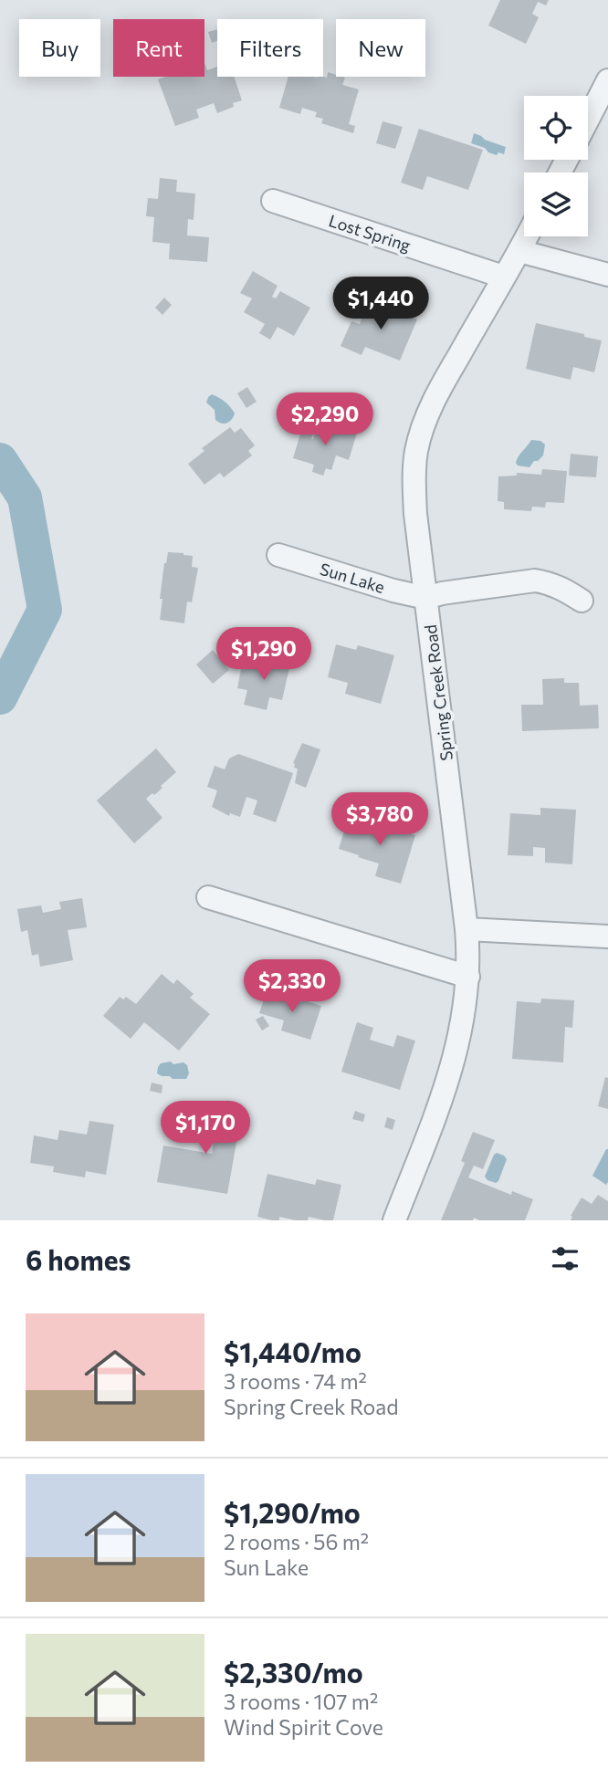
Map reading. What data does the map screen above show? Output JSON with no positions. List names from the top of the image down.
{
  "streets": {
    "street": ["Lost Spring", "Sun Lake", "Spring Creek Road"]
  },
  "crossings": [
    ["Lost Spring", "Spring Creek Road"],
    ["Sun Lake", "Spring Creek Road"]
  ],
  "page": {
    "chip": [
      "Buy",
      "Rent",
      "Filters",
      "New"
    ],
    "price": [
      "$1,440",
      "$2,290",
      "$1,290",
      "$3,780",
      "$2,330",
      "$1,170"
    ],
    "heading": "6 homes",
    "list": [
      {
        "name": "$1,440/mo",
        "note": "3 rooms · 74 m² · Spring Creek Road"
      },
      {
        "name": "$1,290/mo",
        "note": "2 rooms · 56 m² · Sun Lake"
      },
      {
        "name": "$2,330/mo",
        "note": "3 rooms · 107 m² · Wind Spirit Cove"
      }
    ]
  }
}
